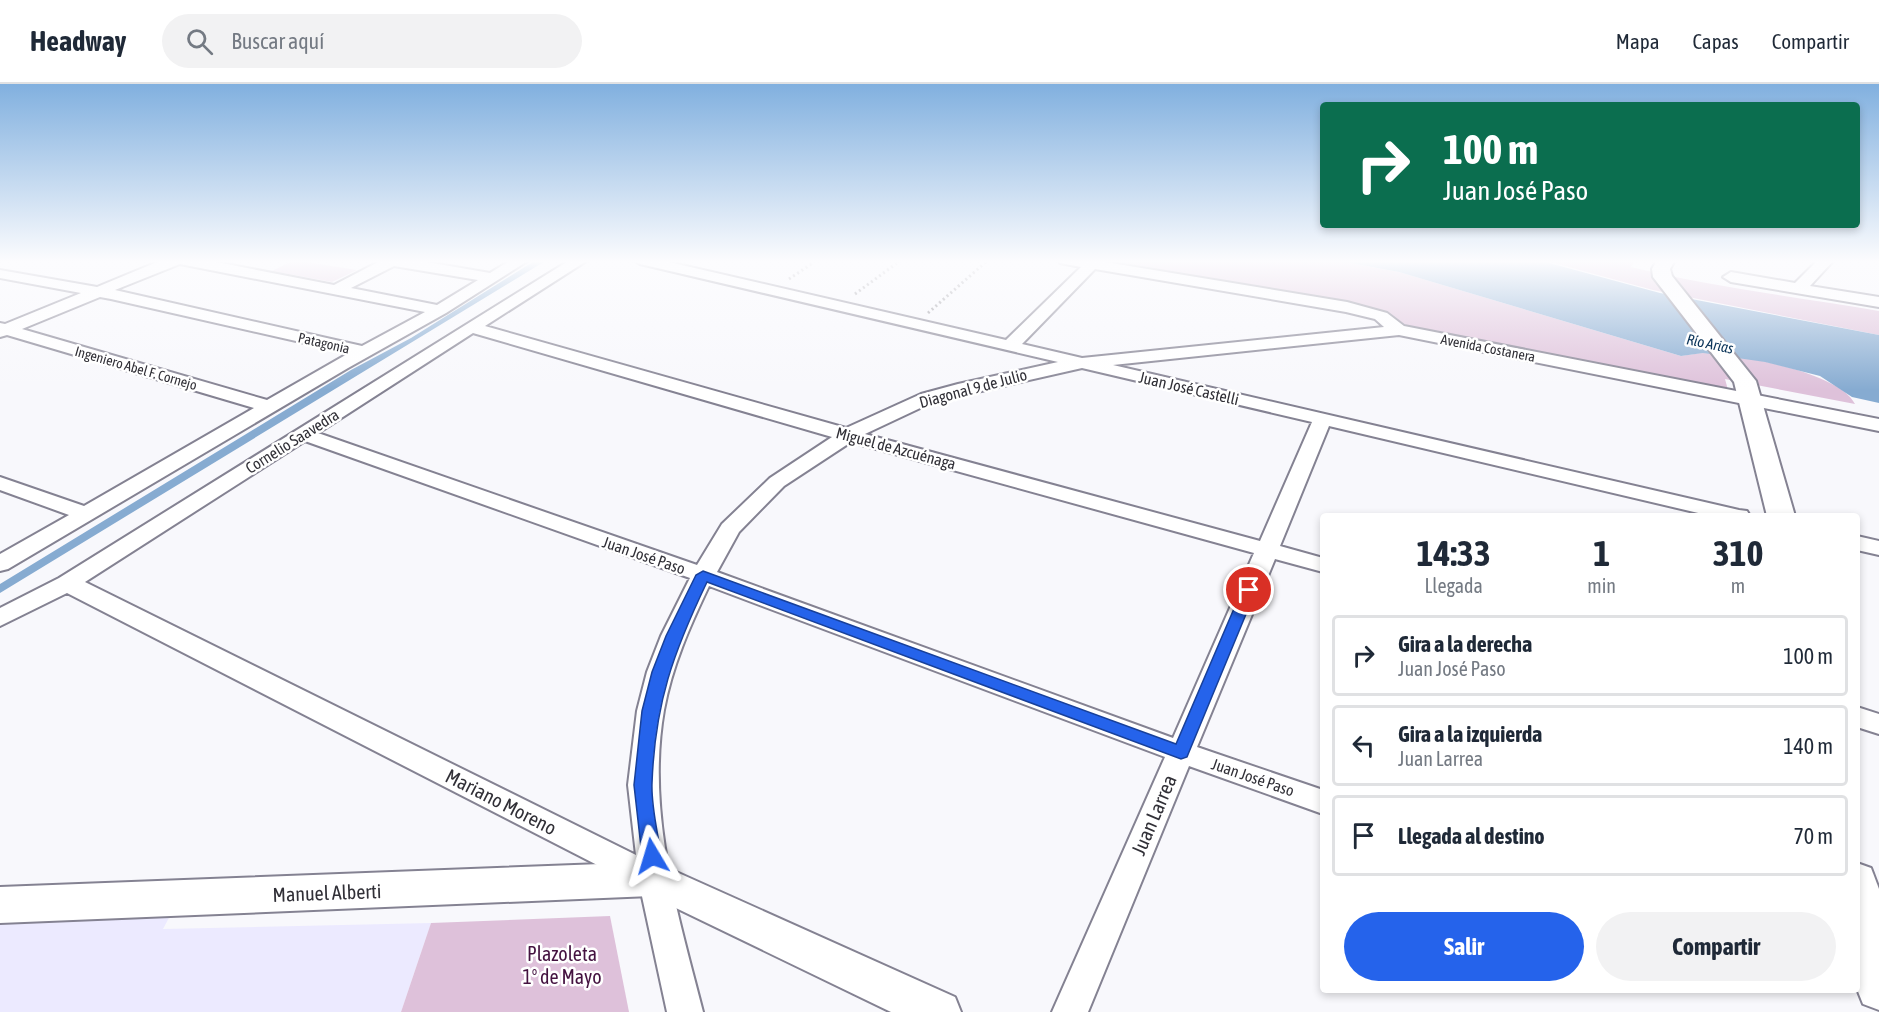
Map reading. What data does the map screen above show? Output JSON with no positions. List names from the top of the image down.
{
  "streets": {
    "main road": ["Mariano Moreno", "Manuel Alberti"],
    "street": [
      "Patagonia",
      "Avenida Costanera",
      "Ingeniero Abel F. Cornejo",
      "Diagonal 9 de Julio",
      "Juan José Castelli",
      "Cornelio Saavedra",
      "Miguel de Azcuénaga",
      "Juan José Paso",
      "Juan Larrea"
    ]
  },
  "crossings": [
    ["Avenida Costanera", "Diagonal 9 de Julio"],
    ["Diagonal 9 de Julio", "Juan José Castelli"],
    ["Diagonal 9 de Julio", "Miguel de Azcuénaga"],
    ["Diagonal 9 de Julio", "Juan José Paso"],
    ["Diagonal 9 de Julio", "Mariano Moreno"],
    ["Diagonal 9 de Julio", "Manuel Alberti"],
    ["Juan José Castelli", "Juan Larrea"],
    ["Cornelio Saavedra", "Miguel de Azcuénaga"],
    ["Cornelio Saavedra", "Juan José Paso"],
    ["Cornelio Saavedra", "Mariano Moreno"],
    ["Miguel de Azcuénaga", "Juan Larrea"],
    ["Juan José Paso", "Juan Larrea"],
    ["Mariano Moreno", "Manuel Alberti"]
  ],
  "water": ["Río Arias"],
  "parks": ["Plazoleta 1° de Mayo"],
  "page": {
    "header": "Headway",
    "search": "Buscar aquí",
    "nav": ["Mapa", "Capas", "Compartir"],
    "turn": ["100 m", "Juan José Paso"],
    "eta": [
      "14:33",
      "Llegada",
      "1",
      "min",
      "310",
      "m"
    ],
    "list": [
      {
        "name": "Gira a la derecha",
        "note": "Juan José Paso",
        "value": "100 m"
      },
      {
        "name": "Gira a la izquierda",
        "note": "Juan Larrea",
        "value": "140 m"
      },
      {
        "name": "Llegada al destino",
        "value": "70 m"
      }
    ],
    "buttons": ["Salir", "Compartir"]
  }
}
